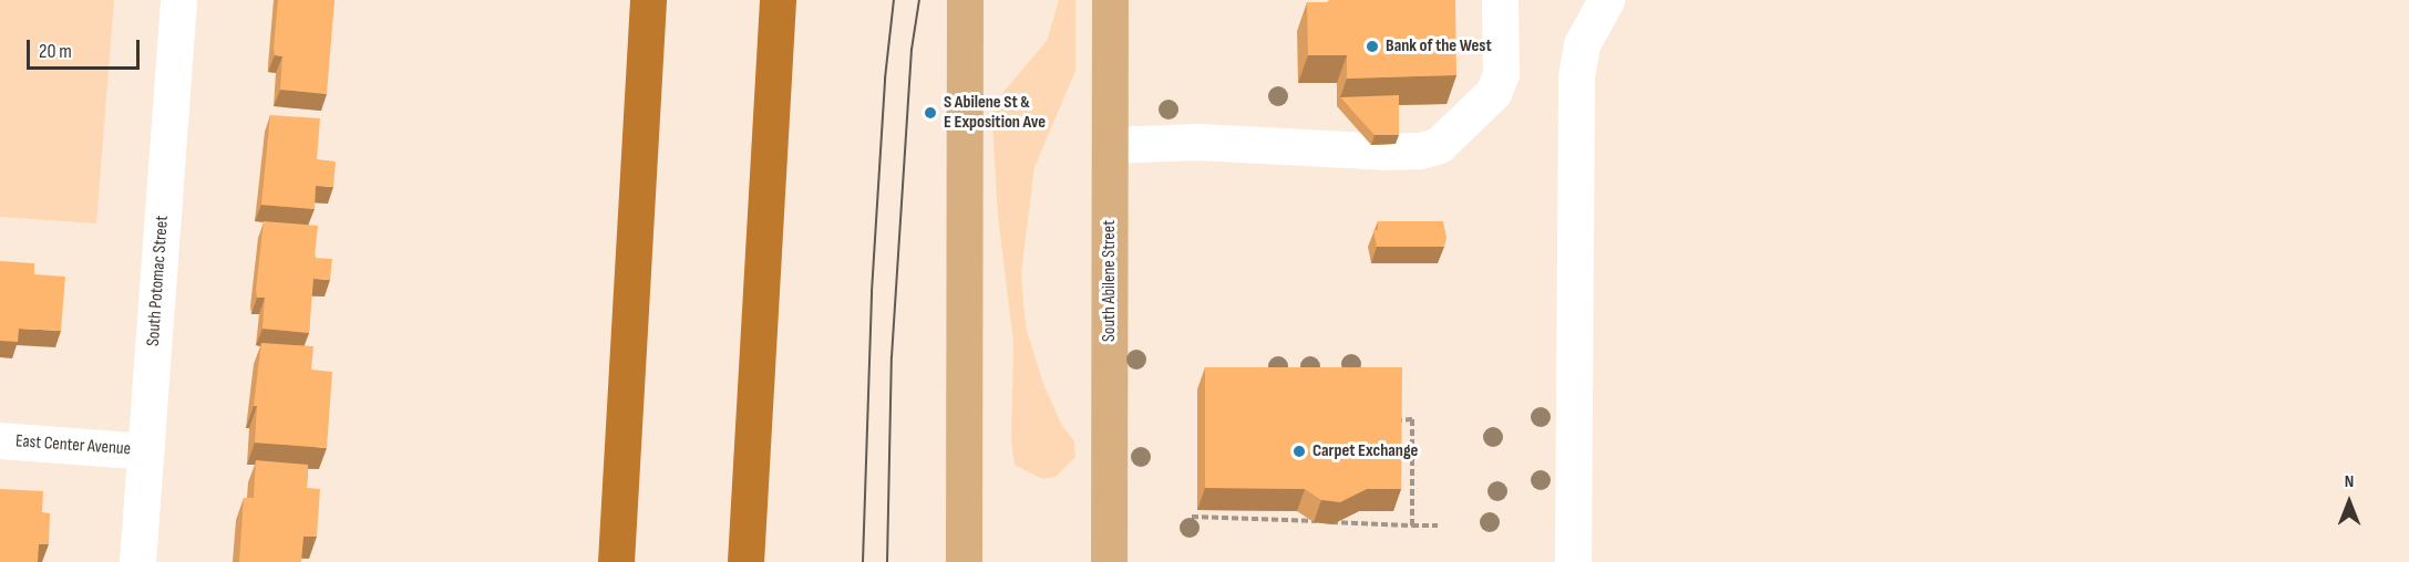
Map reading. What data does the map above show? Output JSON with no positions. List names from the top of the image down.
{
  "streets": {
    "main road": ["South Abilene Street"],
    "street": ["South Potomac Street", "East Center Avenue"]
  },
  "crossings": [
    ["South Potomac Street", "East Center Avenue"]
  ],
  "places": ["Bank of the West", "S Abilene St & E Exposition Ave", "Carpet Exchange"],
  "scale_bar": "20 m",
  "north": "top"
}
